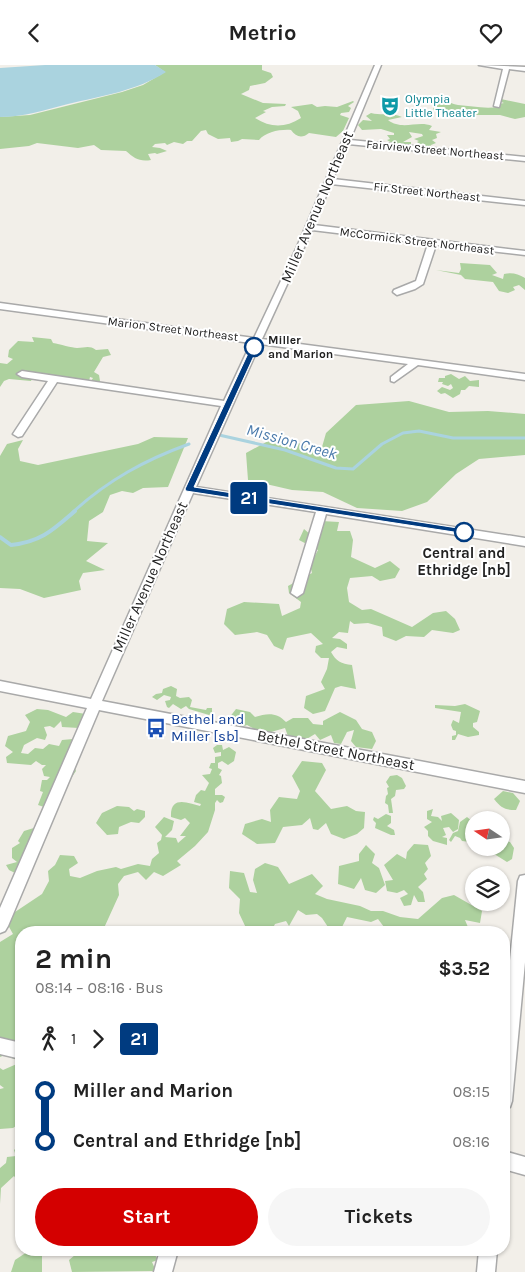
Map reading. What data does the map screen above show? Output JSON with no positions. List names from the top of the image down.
{
  "streets": {
    "street": [
      "Fairview Street Northeast",
      "Fir Street Northeast",
      "Miller Avenue Northeast",
      "McCormick Street Northeast",
      "Marion Street Northeast",
      "Bethel Street Northeast"
    ]
  },
  "crossings": [
    ["Fairview Street Northeast", "Miller Avenue Northeast"],
    ["Fir Street Northeast", "Miller Avenue Northeast"],
    ["Miller Avenue Northeast", "McCormick Street Northeast"],
    ["Miller Avenue Northeast", "Marion Street Northeast"],
    ["Miller Avenue Northeast", "Bethel Street Northeast"]
  ],
  "water": ["Mission Creek"],
  "places": {
    "theatre": ["Olympia Little Theater"],
    "other": ["Miller and Marion", "Central and Ethridge [nb]"],
    "bus stop": ["Bethel and Miller [sb]"]
  },
  "lines": ["bus line 21"],
  "north": "left",
  "page": {
    "header": "Metrio",
    "on_map": "21",
    "heading": ["2 min", "08:14 – 08:16 · Bus", "$3.52"],
    "legs": ["1", "21"],
    "list": [
      {
        "name": "Miller and Marion",
        "value": "08:15"
      },
      {
        "name": "Central and Ethridge [nb]",
        "value": "08:16"
      }
    ],
    "buttons": ["Start", "Tickets"]
  }
}
